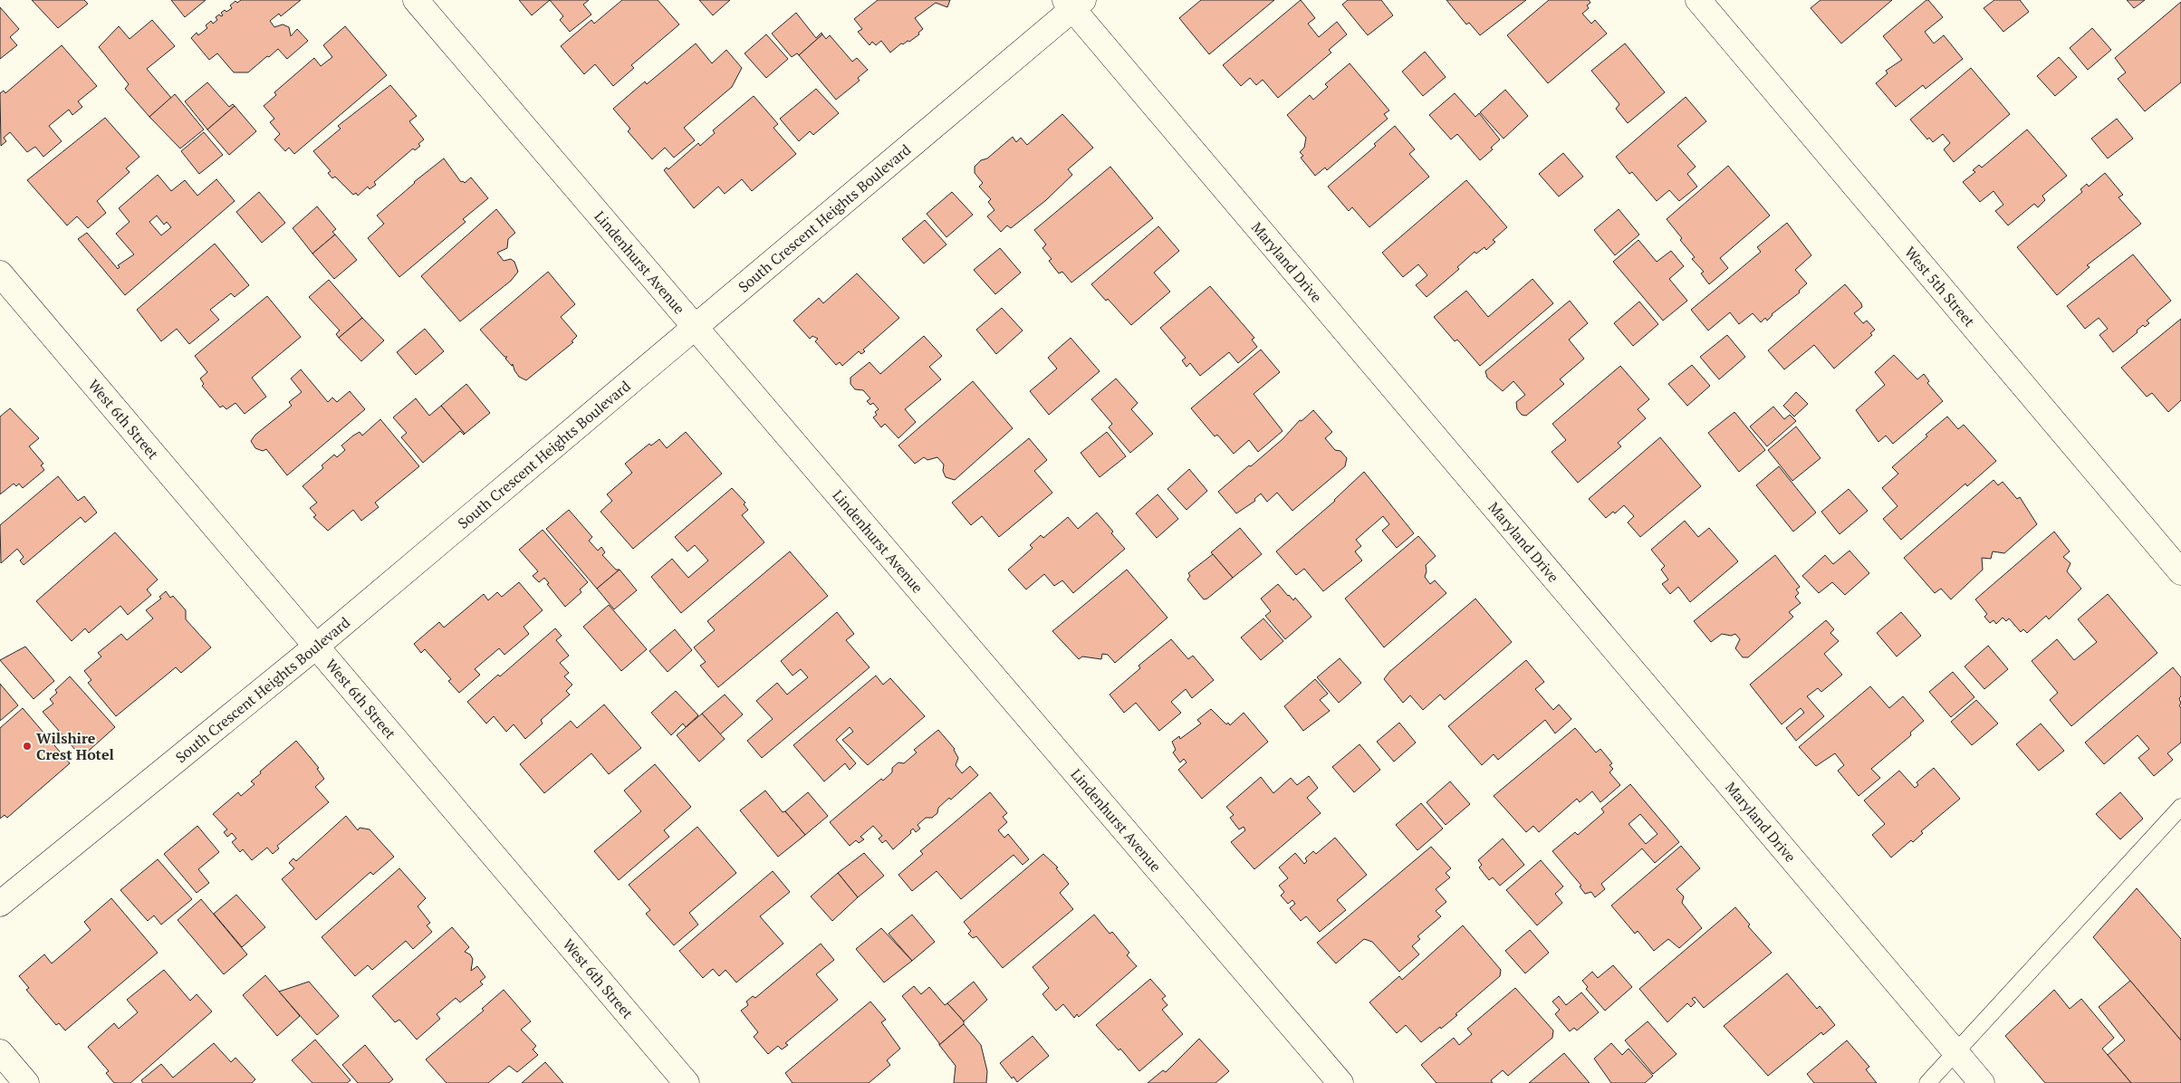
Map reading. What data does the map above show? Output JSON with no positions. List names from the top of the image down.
{
  "streets": {
    "street": [
      "South Crescent Heights Boulevard",
      "Maryland Drive",
      "Lindenhurst Avenue",
      "West 5th Street",
      "West 6th Street"
    ]
  },
  "crossings": [
    ["South Crescent Heights Boulevard", "Maryland Drive"],
    ["South Crescent Heights Boulevard", "Lindenhurst Avenue"],
    ["South Crescent Heights Boulevard", "West 6th Street"]
  ],
  "places": ["Wilshire Crest Hotel"]
}
